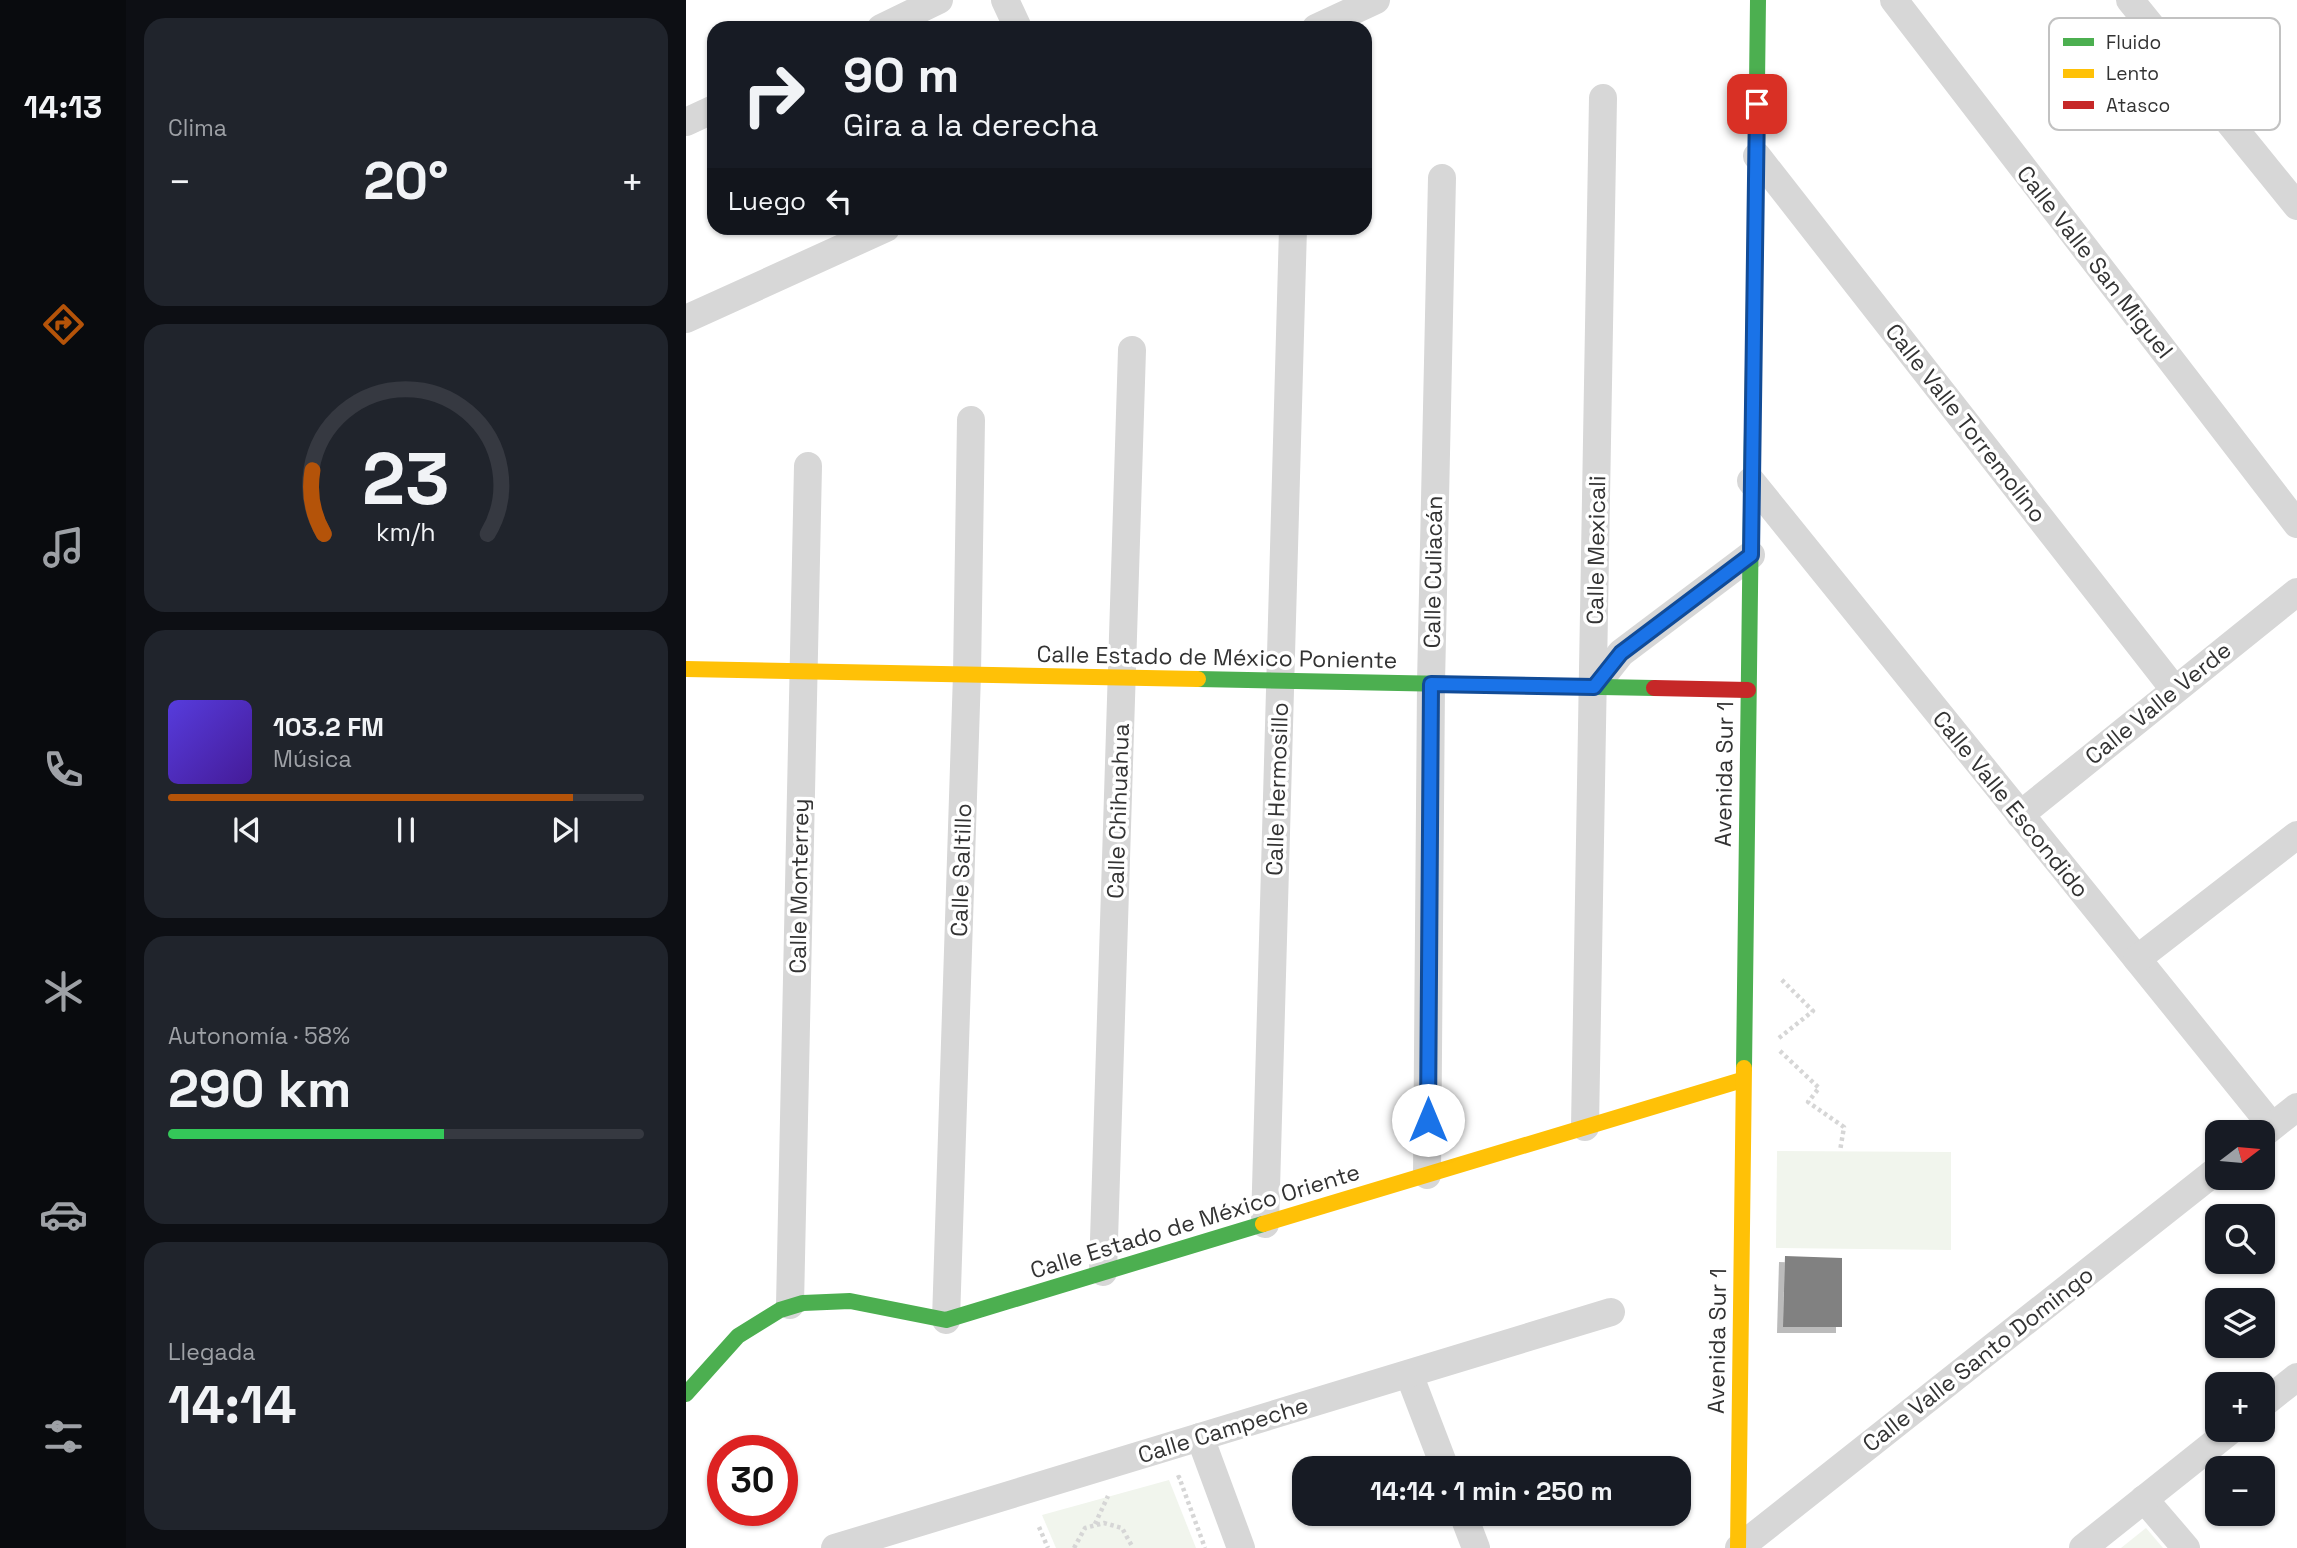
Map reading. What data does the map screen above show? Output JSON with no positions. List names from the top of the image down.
{
  "streets": {
    "street": [
      "Calle Valle San Miguel",
      "Calle Valle Torremolino",
      "Calle Mexicali",
      "Calle Culiacán",
      "Calle Estado de México Poniente",
      "Calle Valle Verde",
      "Avenida Sur 1",
      "Calle Hermosillo",
      "Calle Valle Escondido",
      "Calle Chihuahua",
      "Calle Saltillo",
      "Calle Monterrey",
      "Calle Estado de México Oriente",
      "Calle Valle Santo Domingo",
      "Calle Campeche"
    ]
  },
  "crossings": [
    ["Calle Valle Torremolino", "Calle Valle Verde"],
    ["Calle Valle Torremolino", "Avenida Sur 1"],
    ["Calle Mexicali", "Calle Estado de México Poniente"],
    ["Calle Mexicali", "Calle Estado de México Oriente"],
    ["Calle Culiacán", "Calle Estado de México Poniente"],
    ["Calle Culiacán", "Calle Estado de México Oriente"],
    ["Calle Estado de México Poniente", "Avenida Sur 1"],
    ["Calle Estado de México Poniente", "Calle Hermosillo"],
    ["Calle Estado de México Poniente", "Calle Chihuahua"],
    ["Calle Estado de México Poniente", "Calle Saltillo"],
    ["Calle Estado de México Poniente", "Calle Monterrey"],
    ["Calle Valle Verde", "Calle Valle Escondido"],
    ["Avenida Sur 1", "Calle Valle Escondido"],
    ["Avenida Sur 1", "Calle Estado de México Oriente"],
    ["Avenida Sur 1", "Calle Valle Santo Domingo"],
    ["Calle Hermosillo", "Calle Estado de México Oriente"],
    ["Calle Chihuahua", "Calle Estado de México Oriente"],
    ["Calle Saltillo", "Calle Estado de México Oriente"]
  ],
  "legend": ["Fluido", "Lento", "Atasco"],
  "north": "right",
  "page": {
    "tabs": "14:13",
    "tile": [
      "Clima",
      ["Autonomía · 58%", "290 km"],
      ["Llegada", "14:14"]
    ],
    "turn": ["90 m", "Gira a la derecha"],
    "heat": ["−", "20°", "+"],
    "then": "Luego",
    "song": ["103.2 FM", "Música"],
    "map_buttons": ["+", "−"],
    "limit": "30",
    "trip": "14:14 · 1 min · 250 m",
    "gauge": ["23", "km/h"]
  }
}
